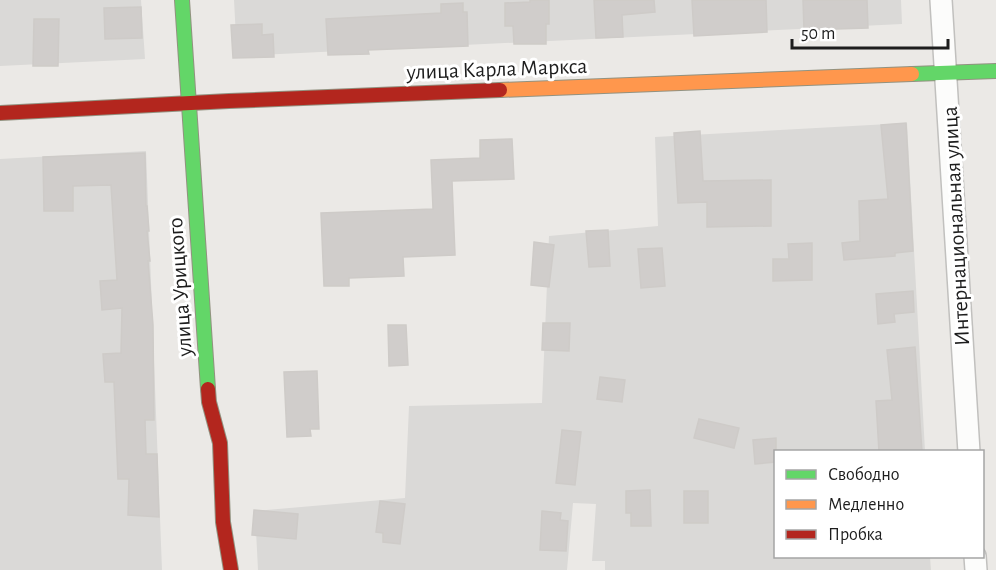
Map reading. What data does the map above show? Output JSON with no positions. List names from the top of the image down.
{
  "streets": {
    "main road": ["улица Карла Маркса", "улица Урицкого"],
    "street": ["Интернациональная улица"]
  },
  "crossings": [
    ["улица Карла Маркса", "Интернациональная улица"],
    ["улица Карла Маркса", "улица Урицкого"]
  ],
  "legend": ["Свободно", "Медленно", "Пробка"],
  "scale_bar": "50 m"
}
